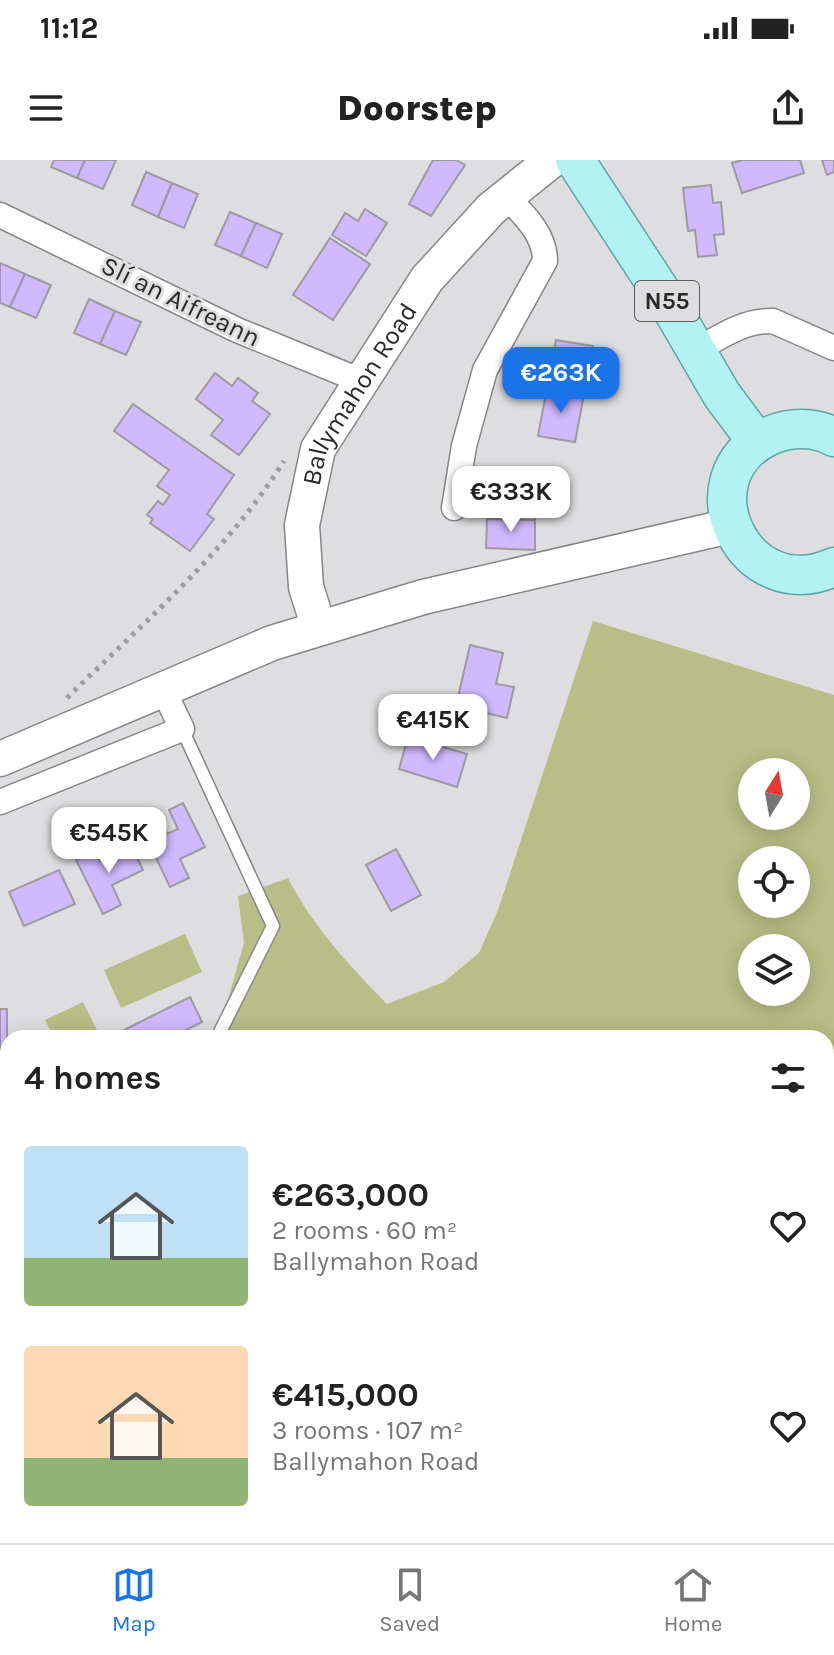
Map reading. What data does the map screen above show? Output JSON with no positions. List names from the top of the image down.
{
  "streets": {
    "main road": ["N55", "Ballymahon Road"],
    "street": ["Slí an Aifreann"]
  },
  "crossings": [
    ["Slí an Aifreann", "Ballymahon Road"]
  ],
  "north": "top",
  "page": {
    "status": "11:12",
    "header": "Doorstep",
    "price": [
      "€263K",
      "€333K",
      "€415K",
      "€545K"
    ],
    "heading": "4 homes",
    "list": [
      {
        "name": "€263,000",
        "note": "2 rooms · 60 m² · Ballymahon Road"
      },
      {
        "name": "€415,000",
        "note": "3 rooms · 107 m² · Ballymahon Road"
      }
    ],
    "tabs": ["Map", "Saved", "Home"]
  }
}
